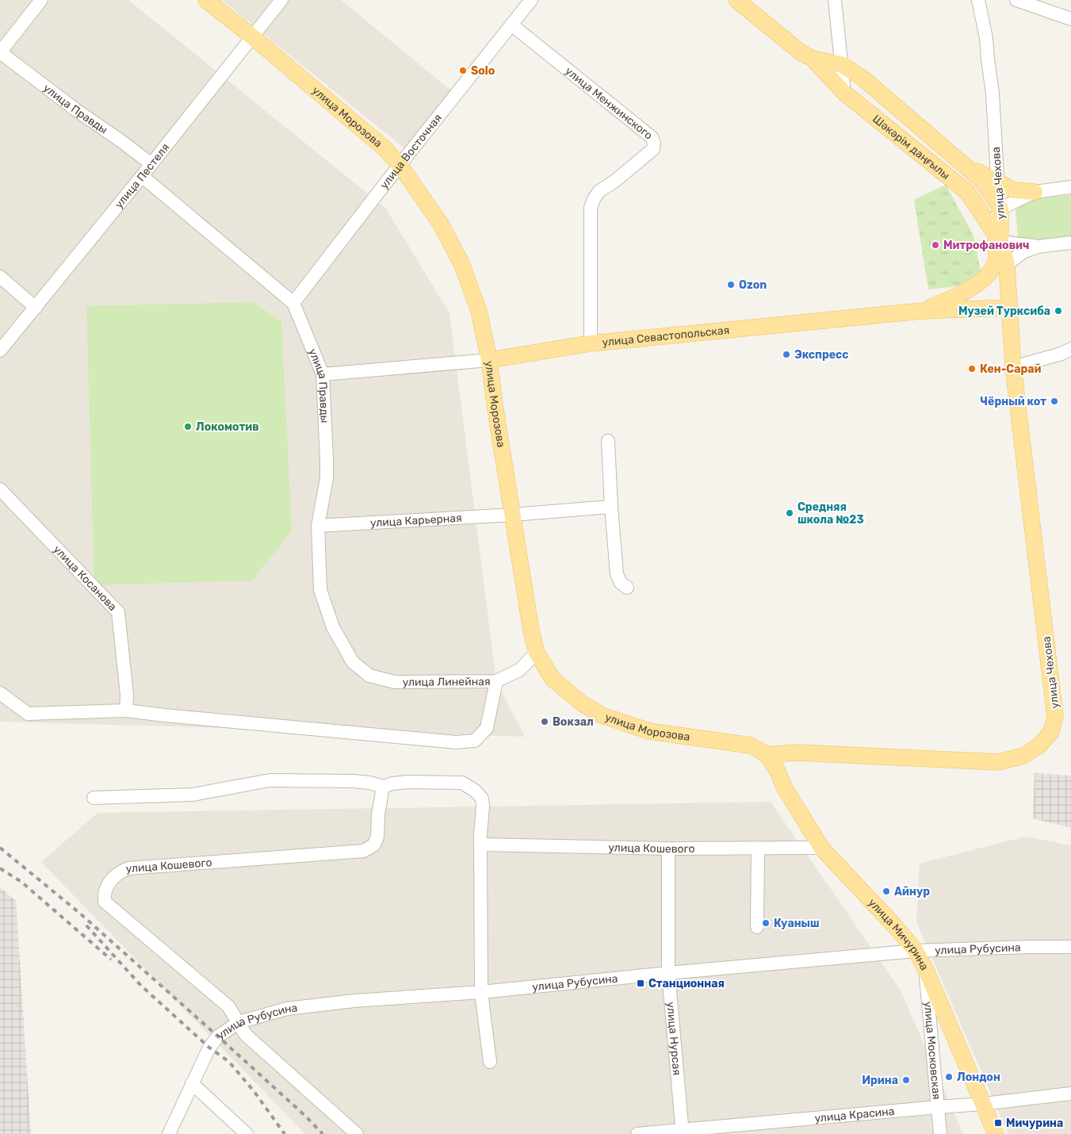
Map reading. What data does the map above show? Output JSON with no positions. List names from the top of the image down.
{
  "streets": {
    "main road": [
      "улица Морозова",
      "Шәкәрім даңғылы",
      "улица Чехова",
      "улица Севастопольская",
      "улица Мичурина"
    ],
    "street": [
      "улица Менжинского",
      "улица Правды",
      "улица Восточная",
      "улица Пестеля",
      "улица Карьерная",
      "улица Косанова",
      "улица Линейная",
      "улица Кошевого",
      "улица Рубусина",
      "улица Нурсая",
      "улица Московская",
      "улица Красина"
    ]
  },
  "crossings": [
    ["улица Менжинского", "улица Восточная"],
    ["улица Менжинского", "улица Севастопольская"],
    ["улица Правды", "улица Восточная"],
    ["улица Правды", "улица Пестеля"],
    ["улица Правды", "улица Севастопольская"],
    ["улица Правды", "улица Карьерная"],
    ["улица Правды", "улица Линейная"],
    ["улица Морозова", "улица Восточная"],
    ["улица Морозова", "улица Пестеля"],
    ["улица Морозова", "улица Чехова"],
    ["улица Морозова", "улица Севастопольская"],
    ["улица Морозова", "улица Карьерная"],
    ["улица Морозова", "улица Линейная"],
    ["улица Морозова", "улица Мичурина"],
    ["Шәкәрім даңғылы", "улица Чехова"],
    ["улица Чехова", "улица Севастопольская"],
    ["улица Чехова", "улица Мичурина"],
    ["улица Кошевого", "улица Мичурина"],
    ["улица Кошевого", "улица Рубусина"],
    ["улица Кошевого", "улица Нурсая"],
    ["улица Мичурина", "улица Рубусина"],
    ["улица Мичурина", "улица Московская"],
    ["улица Мичурина", "улица Красина"],
    ["улица Рубусина", "улица Нурсая"],
    ["улица Нурсая", "улица Красина"],
    ["улица Московская", "улица Красина"]
  ],
  "places": {
    "other": [
      "Solo",
      "Митрофанович",
      "Ozon",
      "Музей Турксиба",
      "Экспресс",
      "Кен-Сарай",
      "Чёрный кот",
      "Локомотив",
      "Средняя школа №23",
      "Вокзал",
      "Айнур",
      "Куаныш",
      "Лондон",
      "Ирина"
    ],
    "transit": ["Станционная", "Мичурина"]
  }
}
